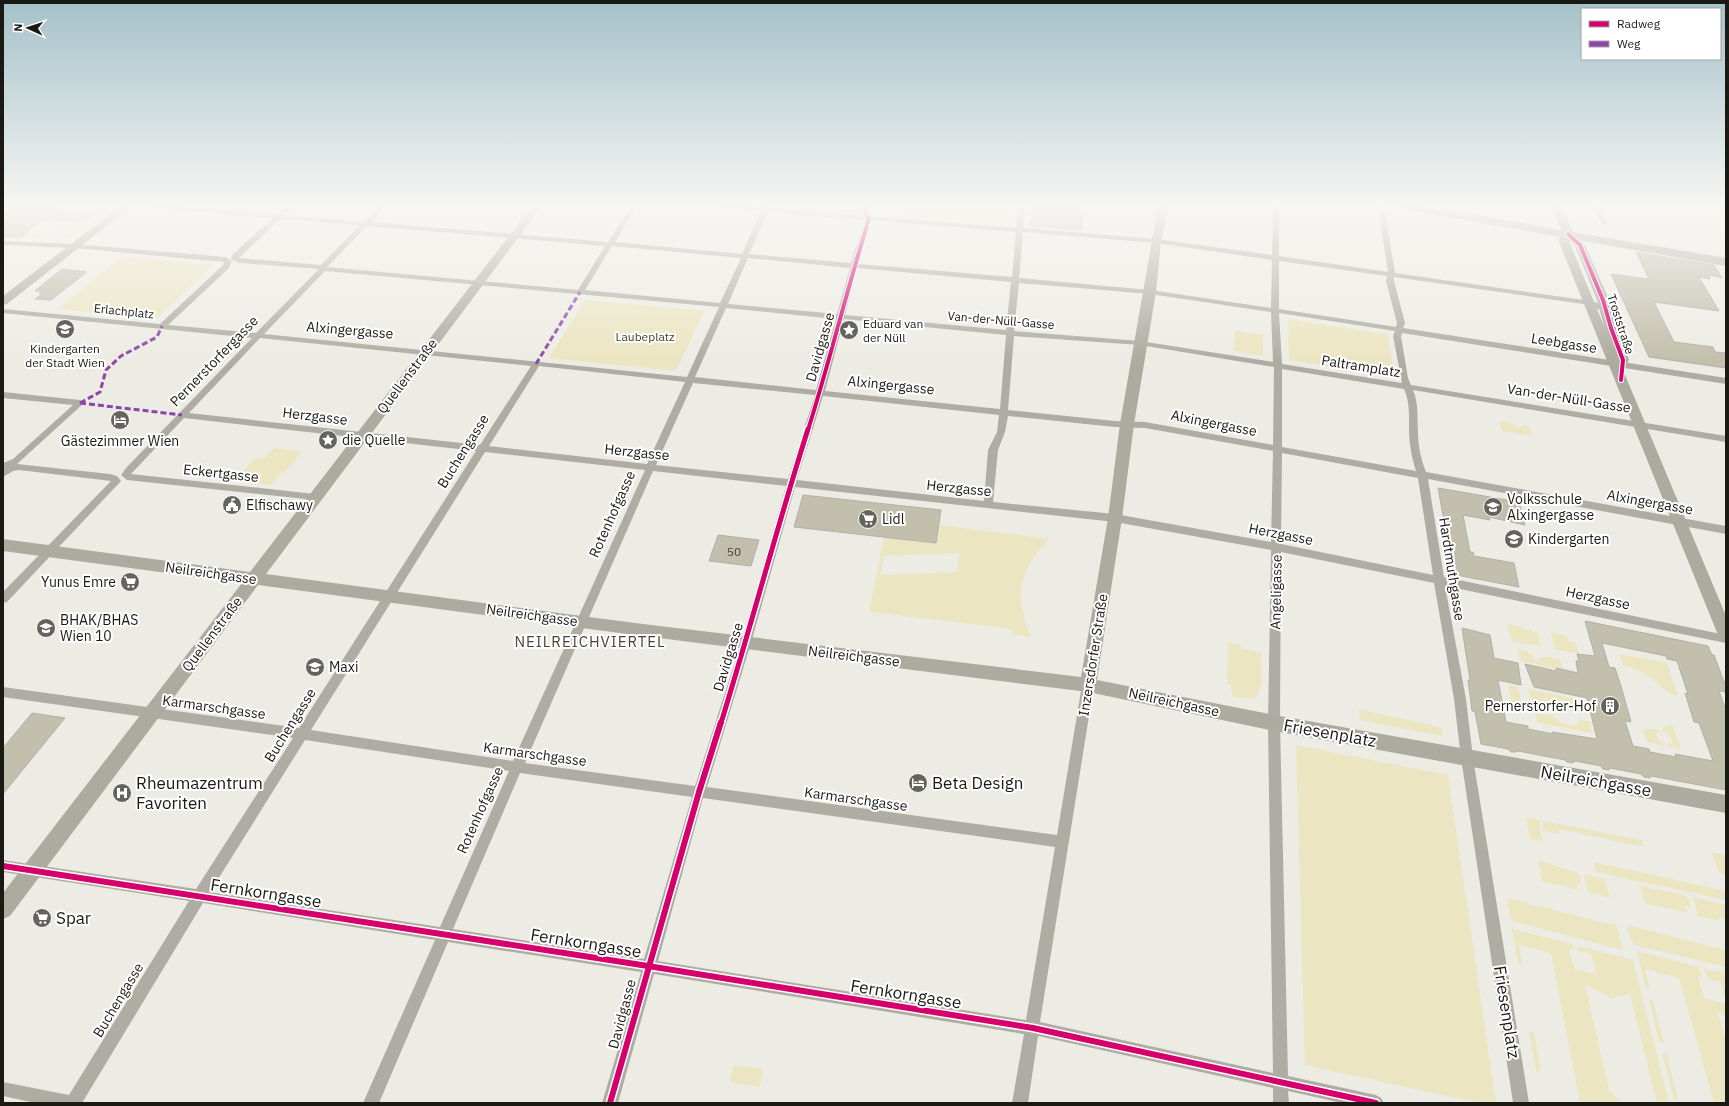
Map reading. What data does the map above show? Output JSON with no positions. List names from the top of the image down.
{
  "streets": {
    "street": [
      "Erlachplatz",
      "Van-der-Nüll-Gasse",
      "Troststraße",
      "Alxingergasse",
      "Leebgasse",
      "Davidgasse",
      "Pernerstorfergasse",
      "Paltramplatz",
      "Quellenstraße",
      "Herzgasse",
      "Buchengasse",
      "Eckertgasse",
      "Rotenhofgasse",
      "Hardtmuthgasse",
      "Neilreichgasse",
      "Angeligasse",
      "Inzersdorfer Straße",
      "Karmarschgasse",
      "Friesenplatz",
      "Fernkorngasse"
    ]
  },
  "crossings": [
    ["Erlachplatz", "Alxingergasse"],
    ["Van-der-Nüll-Gasse", "Troststraße"],
    ["Van-der-Nüll-Gasse", "Davidgasse"],
    ["Van-der-Nüll-Gasse", "Paltramplatz"],
    ["Van-der-Nüll-Gasse", "Hardtmuthgasse"],
    ["Van-der-Nüll-Gasse", "Angeligasse"],
    ["Van-der-Nüll-Gasse", "Inzersdorfer Straße"],
    ["Troststraße", "Alxingergasse"],
    ["Troststraße", "Leebgasse"],
    ["Alxingergasse", "Davidgasse"],
    ["Alxingergasse", "Pernerstorfergasse"],
    ["Alxingergasse", "Quellenstraße"],
    ["Alxingergasse", "Buchengasse"],
    ["Alxingergasse", "Rotenhofgasse"],
    ["Alxingergasse", "Hardtmuthgasse"],
    ["Alxingergasse", "Angeligasse"],
    ["Alxingergasse", "Inzersdorfer Straße"],
    ["Leebgasse", "Paltramplatz"],
    ["Davidgasse", "Herzgasse"],
    ["Davidgasse", "Neilreichgasse"],
    ["Davidgasse", "Karmarschgasse"],
    ["Davidgasse", "Fernkorngasse"],
    ["Pernerstorfergasse", "Herzgasse"],
    ["Pernerstorfergasse", "Eckertgasse"],
    ["Paltramplatz", "Hardtmuthgasse"],
    ["Paltramplatz", "Angeligasse"],
    ["Quellenstraße", "Herzgasse"],
    ["Quellenstraße", "Eckertgasse"],
    ["Quellenstraße", "Neilreichgasse"],
    ["Quellenstraße", "Karmarschgasse"],
    ["Quellenstraße", "Fernkorngasse"],
    ["Herzgasse", "Buchengasse"],
    ["Herzgasse", "Rotenhofgasse"],
    ["Herzgasse", "Hardtmuthgasse"],
    ["Herzgasse", "Angeligasse"],
    ["Herzgasse", "Inzersdorfer Straße"],
    ["Buchengasse", "Neilreichgasse"],
    ["Buchengasse", "Karmarschgasse"],
    ["Buchengasse", "Fernkorngasse"],
    ["Rotenhofgasse", "Neilreichgasse"],
    ["Rotenhofgasse", "Karmarschgasse"],
    ["Rotenhofgasse", "Fernkorngasse"],
    ["Hardtmuthgasse", "Neilreichgasse"],
    ["Hardtmuthgasse", "Friesenplatz"],
    ["Neilreichgasse", "Angeligasse"],
    ["Neilreichgasse", "Inzersdorfer Straße"],
    ["Neilreichgasse", "Friesenplatz"],
    ["Angeligasse", "Friesenplatz"],
    ["Inzersdorfer Straße", "Karmarschgasse"],
    ["Inzersdorfer Straße", "Fernkorngasse"],
    ["Friesenplatz", "Fernkorngasse"]
  ],
  "districts": ["NEILREICHVIERTEL"],
  "parks": ["Laubeplatz"],
  "places": {
    "school or university": [
      "Kindergarten der Stadt Wien",
      "Volksschule Alxingergasse",
      "Kindergarten",
      "BHAK/BHAS Wien 10",
      "Maxi"
    ],
    "place": ["Eduard van der Nüll", "die Quelle"],
    "hotel": ["Gästezimmer Wien", "Beta Design"],
    "public building": ["Elfischawy"],
    "supermarket": ["Lidl", "Yunus Emre", "Spar"],
    "building": ["Pernerstorfer-Hof"],
    "hospital": ["Rheumazentrum Favoriten"]
  },
  "house_numbers": ["50"],
  "legend": ["Radweg", "Weg"],
  "north": "left"
}
